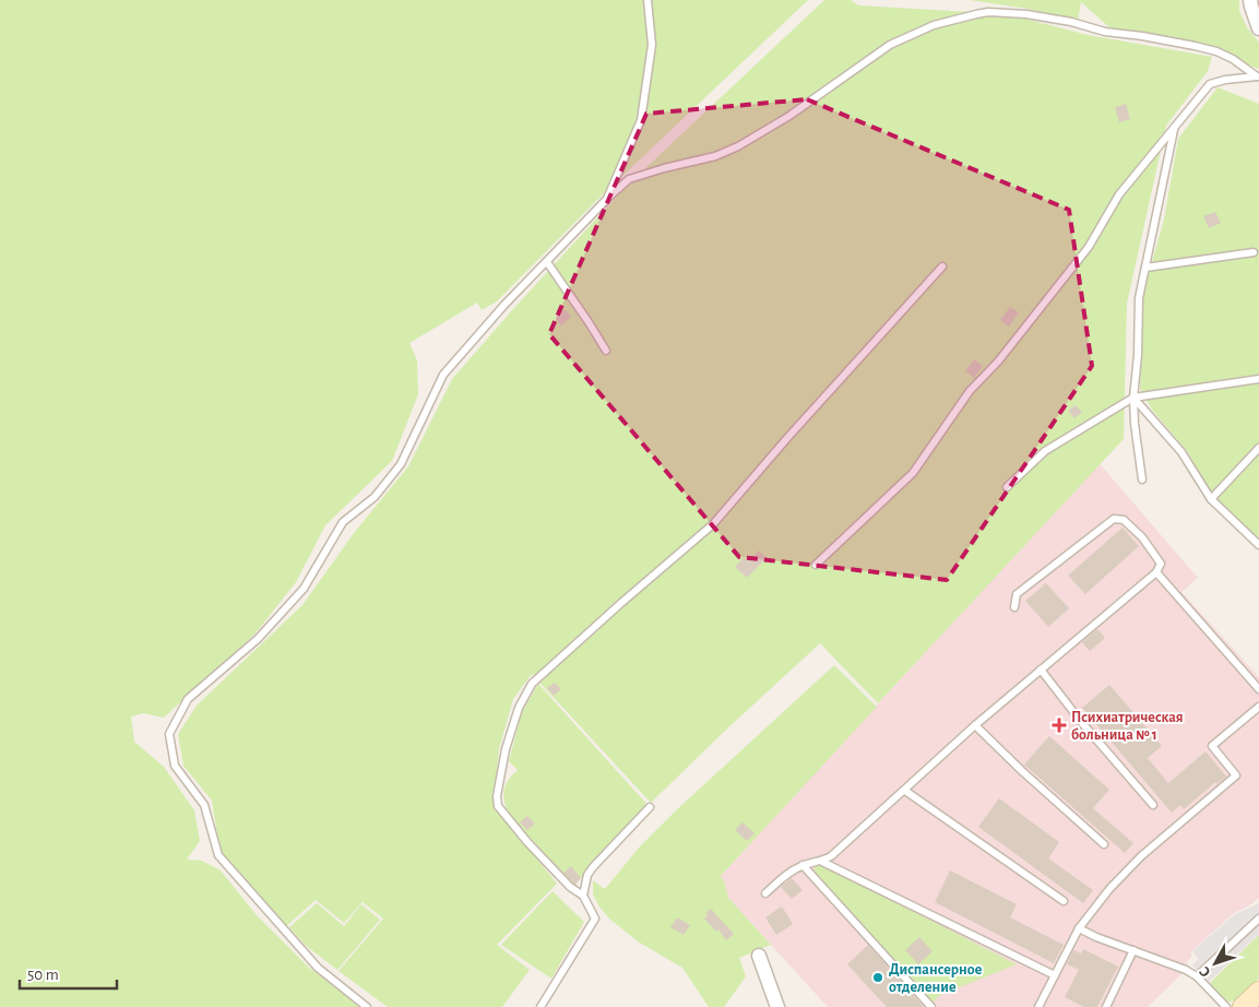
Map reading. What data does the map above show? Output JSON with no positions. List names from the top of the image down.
{
  "places": {
    "health": ["Психиатрическая больница № 1"],
    "other": ["Диспансерное отделение"]
  },
  "scale_bar": "50 m",
  "north": "bottom left"
}
